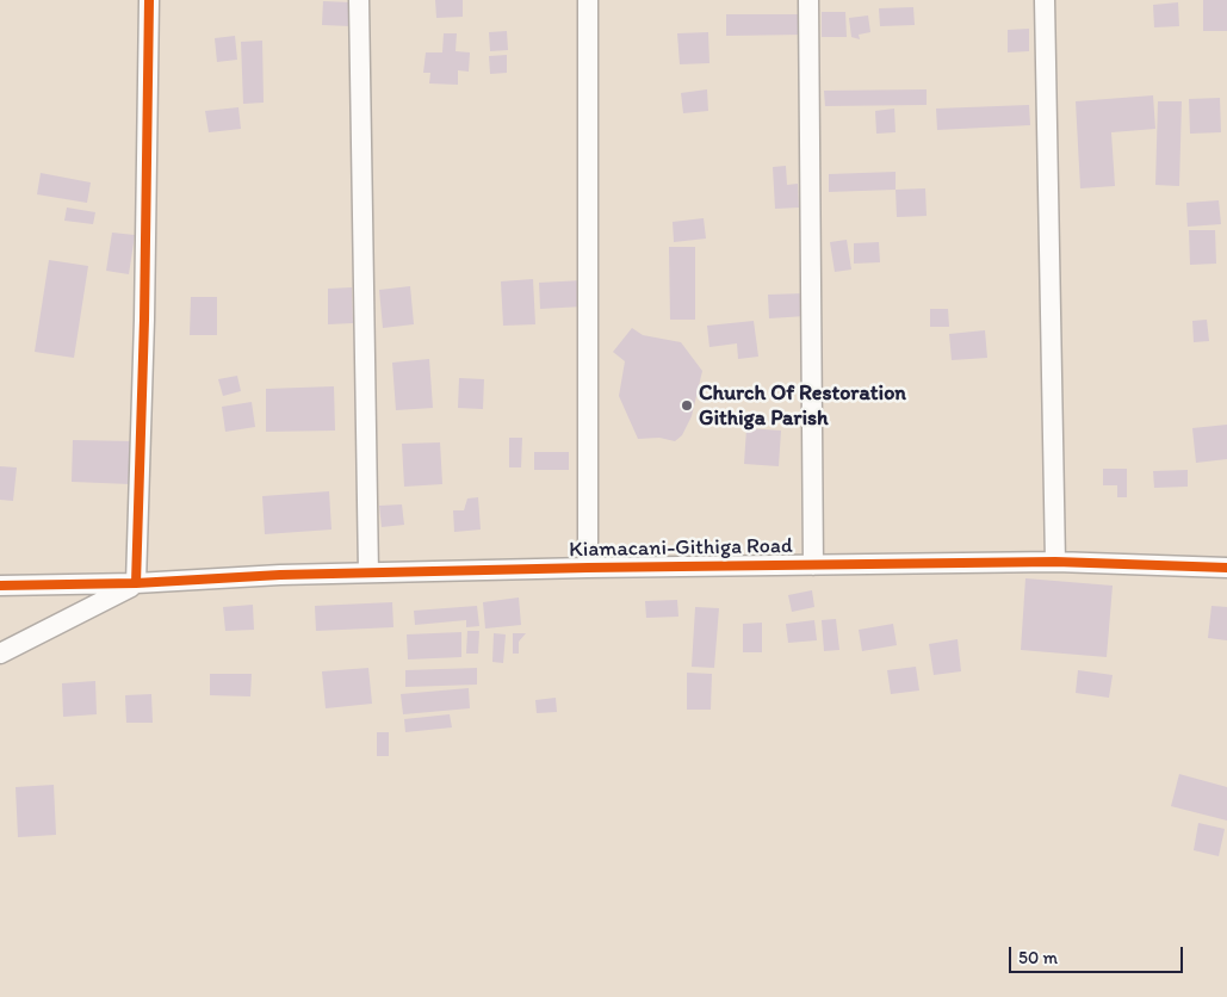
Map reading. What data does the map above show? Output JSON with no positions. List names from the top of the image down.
{
  "streets": {
    "street": ["Kiamacani-Githiga Road"]
  },
  "places": ["Church Of Restoration Githiga Parish"],
  "scale_bar": "50 m"
}
